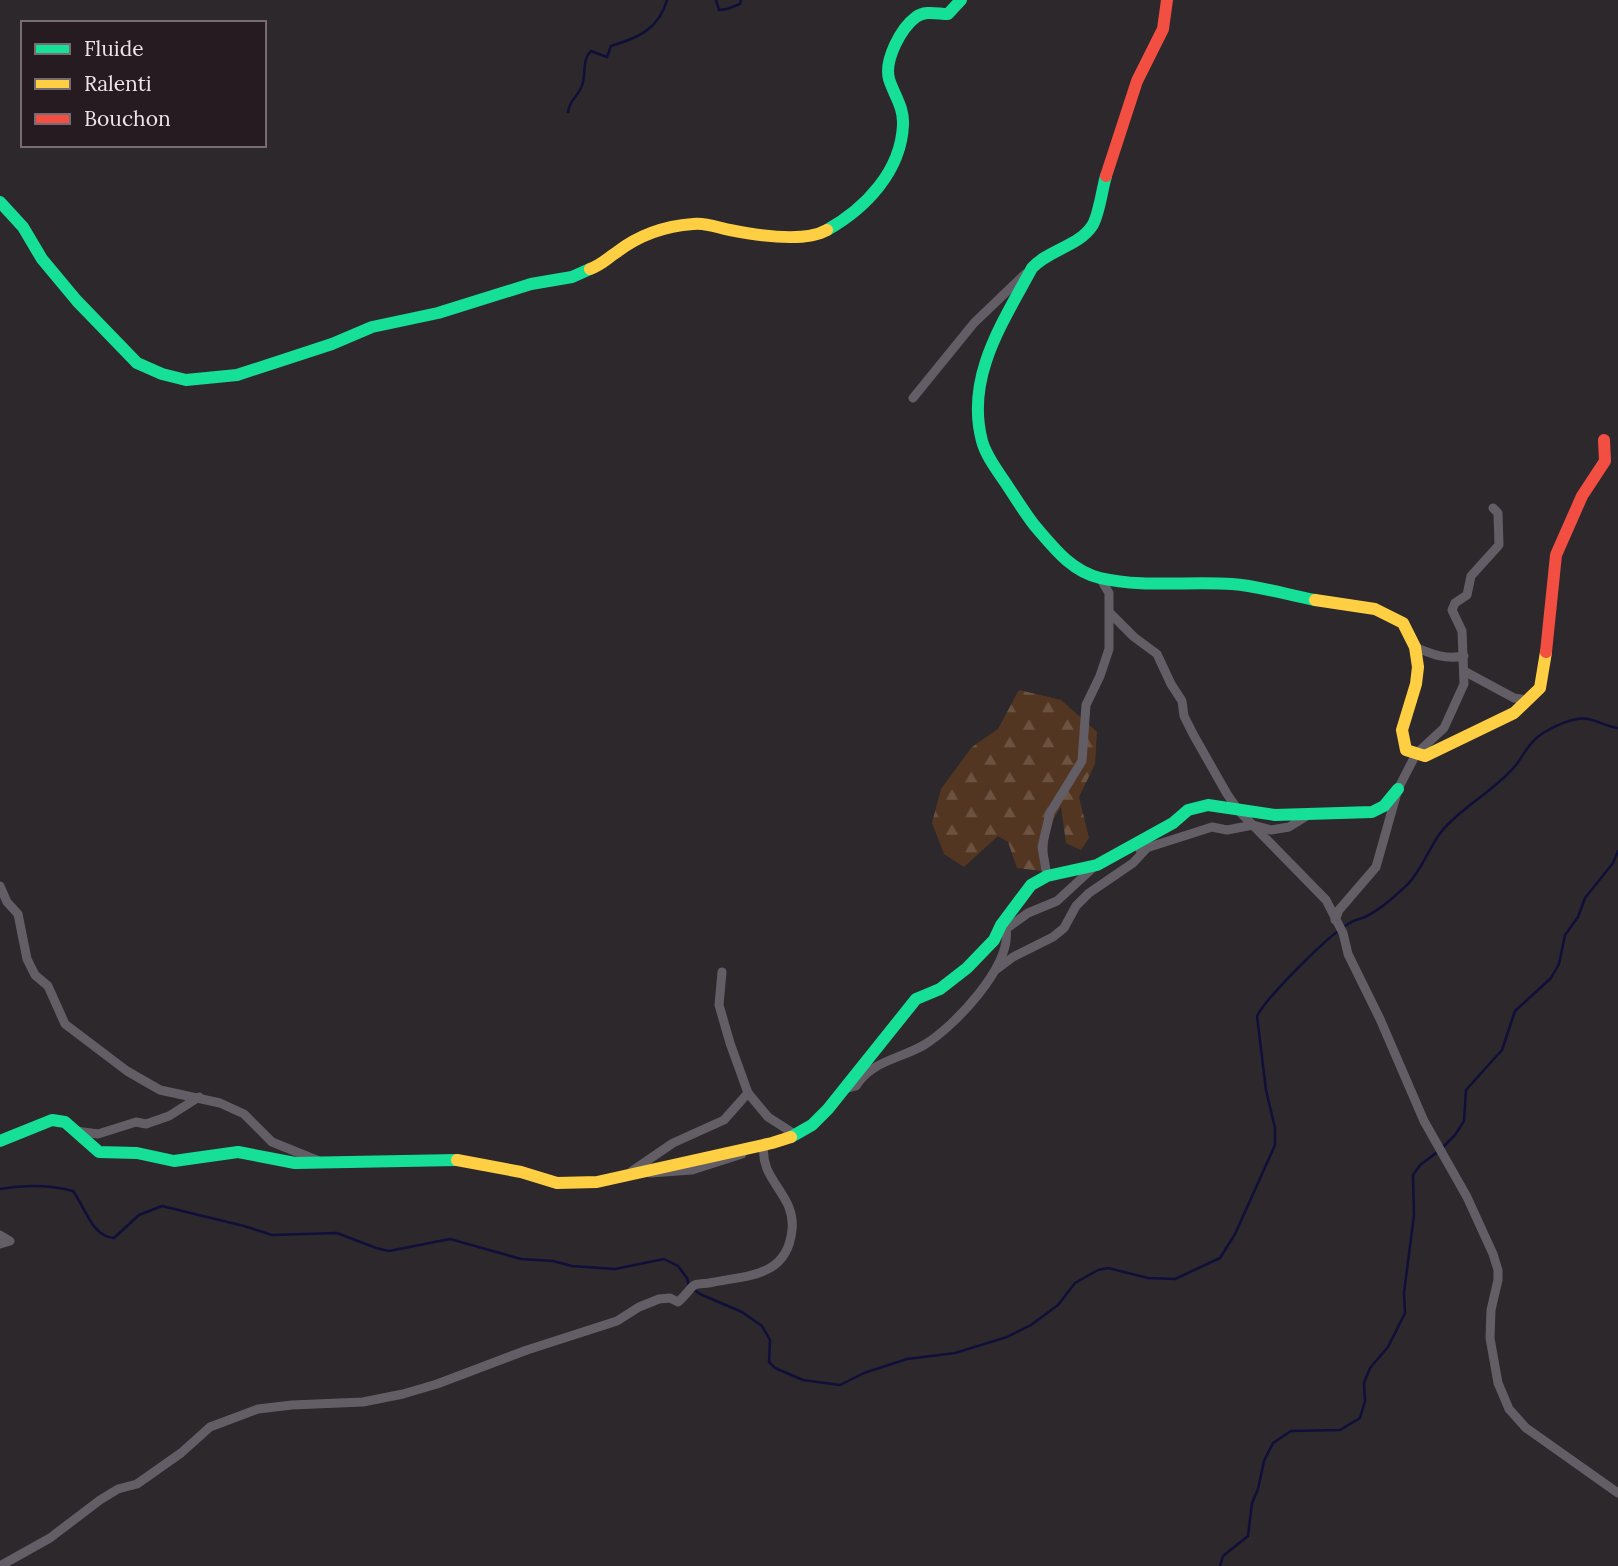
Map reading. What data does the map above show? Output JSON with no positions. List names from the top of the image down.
{
  "legend": ["Fluide", "Ralenti", "Bouchon"]
}
